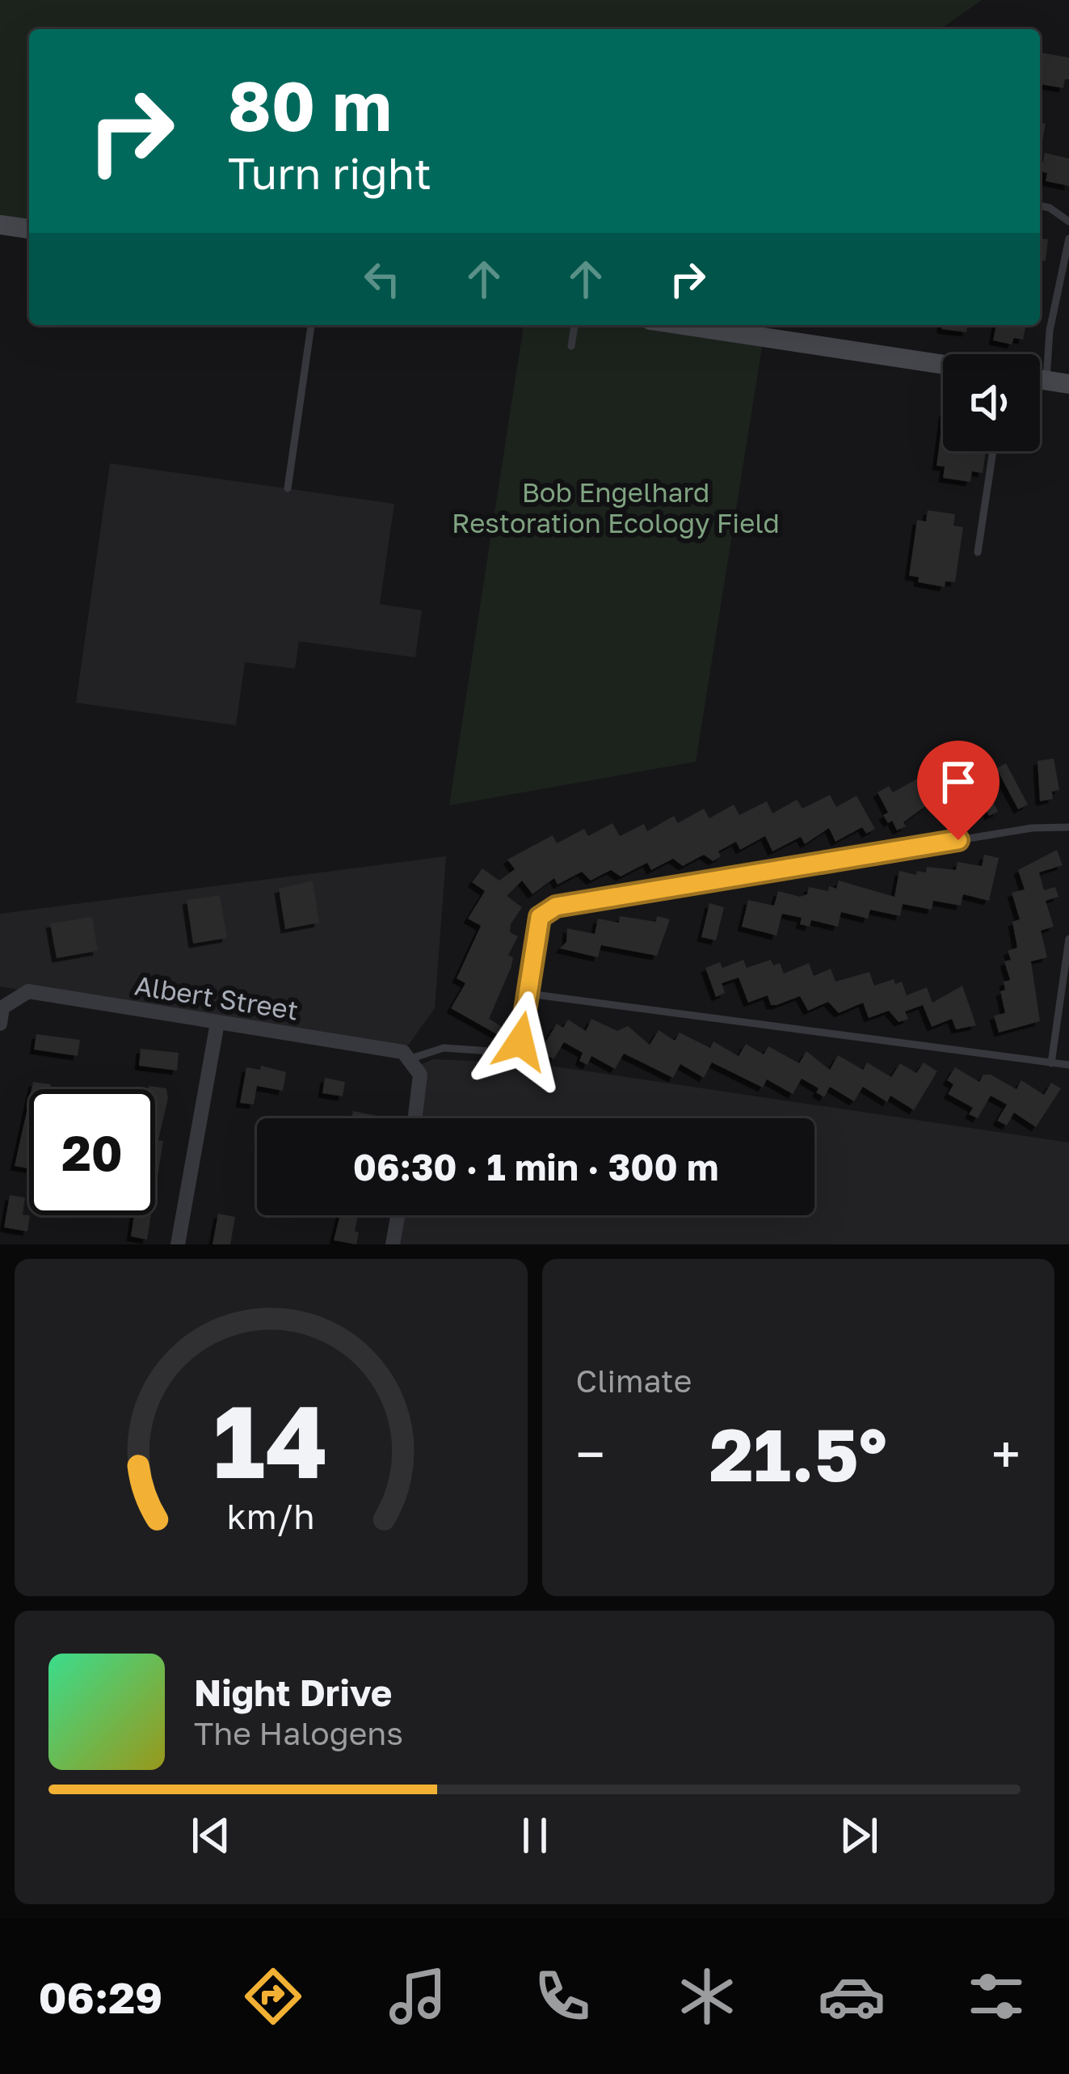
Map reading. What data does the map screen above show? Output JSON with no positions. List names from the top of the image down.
{
  "streets": {
    "street": ["Albert Street"]
  },
  "parks": ["Bob Engelhard Restoration Ecology Field"],
  "page": {
    "turn": ["80 m", "Turn right"],
    "limit": "20",
    "trip": "06:30 · 1 min · 300 m",
    "tile": "Climate",
    "heat": ["−", "21.5°", "+"],
    "song": ["Night Drive", "The Halogens"],
    "tabs": "06:29",
    "gauge": ["14", "km/h"]
  }
}
